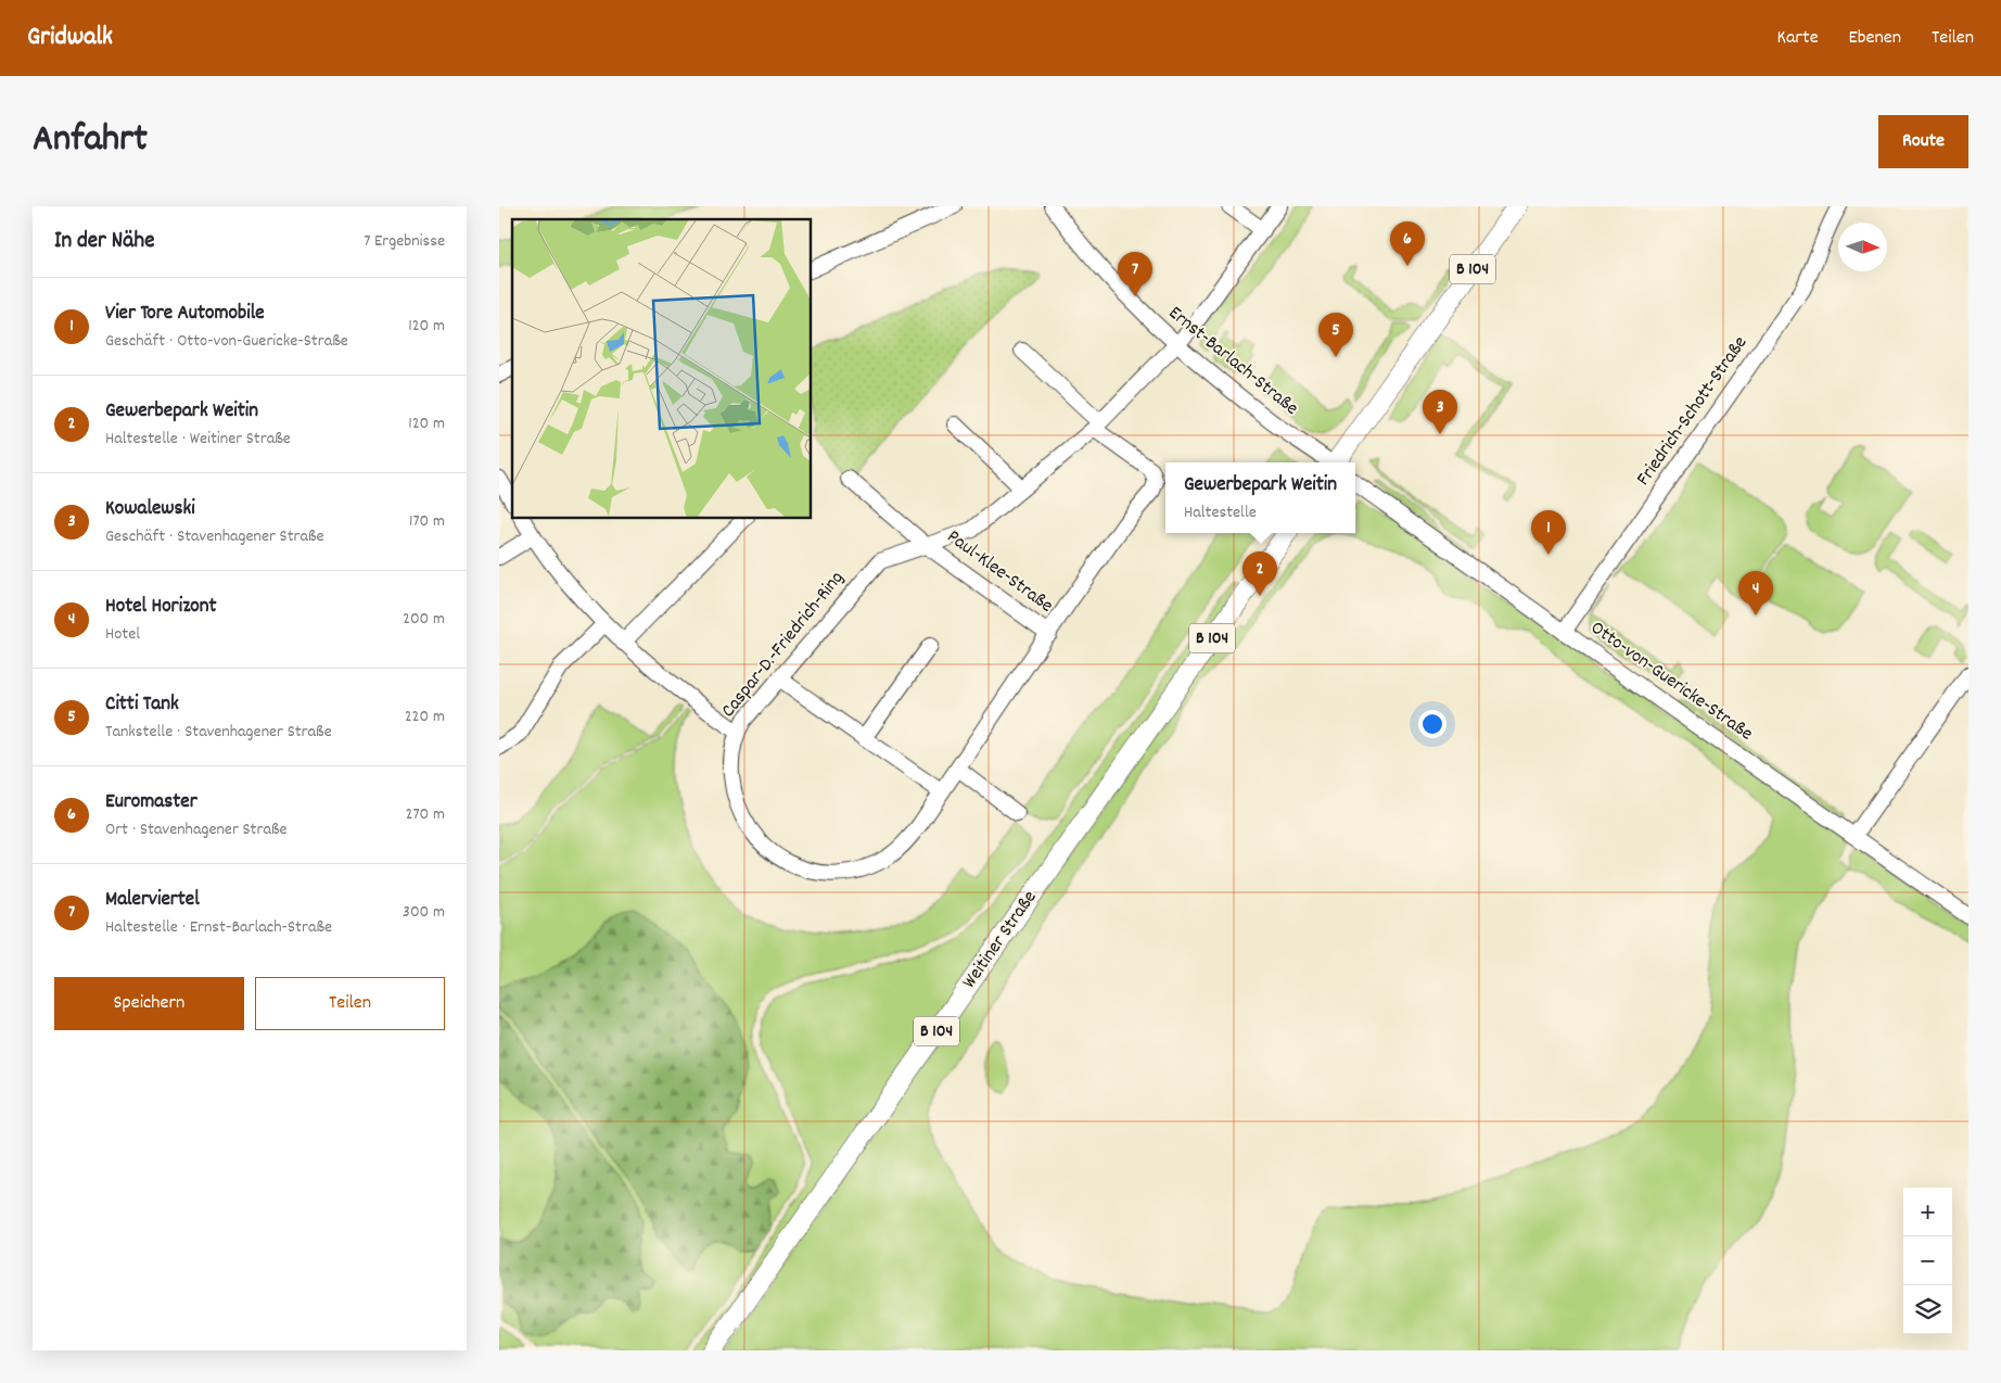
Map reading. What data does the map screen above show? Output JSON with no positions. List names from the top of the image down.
{
  "streets": {
    "main road": ["B 104", "Weitiner Straße"],
    "street": [
      "Ernst-Barlach-Straße",
      "Friedrich-Schott-Straße",
      "Paul-Klee-Straße",
      "Caspar-D.-Friedrich-Ring",
      "Otto-von-Guericke-Straße"
    ]
  },
  "crossings": [
    ["Ernst-Barlach-Straße", "Caspar-D.-Friedrich-Ring"],
    ["Friedrich-Schott-Straße", "Otto-von-Guericke-Straße"],
    ["Paul-Klee-Straße", "Caspar-D.-Friedrich-Ring"]
  ],
  "north": "right",
  "page": {
    "header": "Gridwalk",
    "nav": ["Karte", "Ebenen", "Teilen"],
    "title": "Anfahrt",
    "buttons": [
      "Route",
      ["Speichern", "Teilen"]
    ],
    "heading": ["In der Nähe", "7 Ergebnisse"],
    "pins": [
      "6",
      "7",
      "5",
      "3",
      "1",
      "2",
      "4"
    ],
    "list": [
      {
        "mark": "1",
        "name": "Vier Tore Automobile",
        "note": "Geschäft · Otto-von-Guericke-Straße",
        "value": "120 m"
      },
      {
        "mark": "2",
        "name": "Gewerbepark Weitin",
        "note": "Haltestelle · Weitiner Straße",
        "value": "120 m"
      },
      {
        "mark": "3",
        "name": "Kowalewski",
        "note": "Geschäft · Stavenhagener Straße",
        "value": "170 m"
      },
      {
        "mark": "4",
        "name": "Hotel Horizont",
        "note": "Hotel",
        "value": "200 m"
      },
      {
        "mark": "5",
        "name": "Citti Tank",
        "note": "Tankstelle · Stavenhagener Straße",
        "value": "220 m"
      },
      {
        "mark": "6",
        "name": "Euromaster",
        "note": "Ort · Stavenhagener Straße",
        "value": "270 m"
      },
      {
        "mark": "7",
        "name": "Malerviertel",
        "note": "Haltestelle · Ernst-Barlach-Straße",
        "value": "300 m"
      }
    ],
    "popup": ["Gewerbepark Weitin", "Haltestelle"],
    "map_buttons": ["+", "−"]
  }
}
